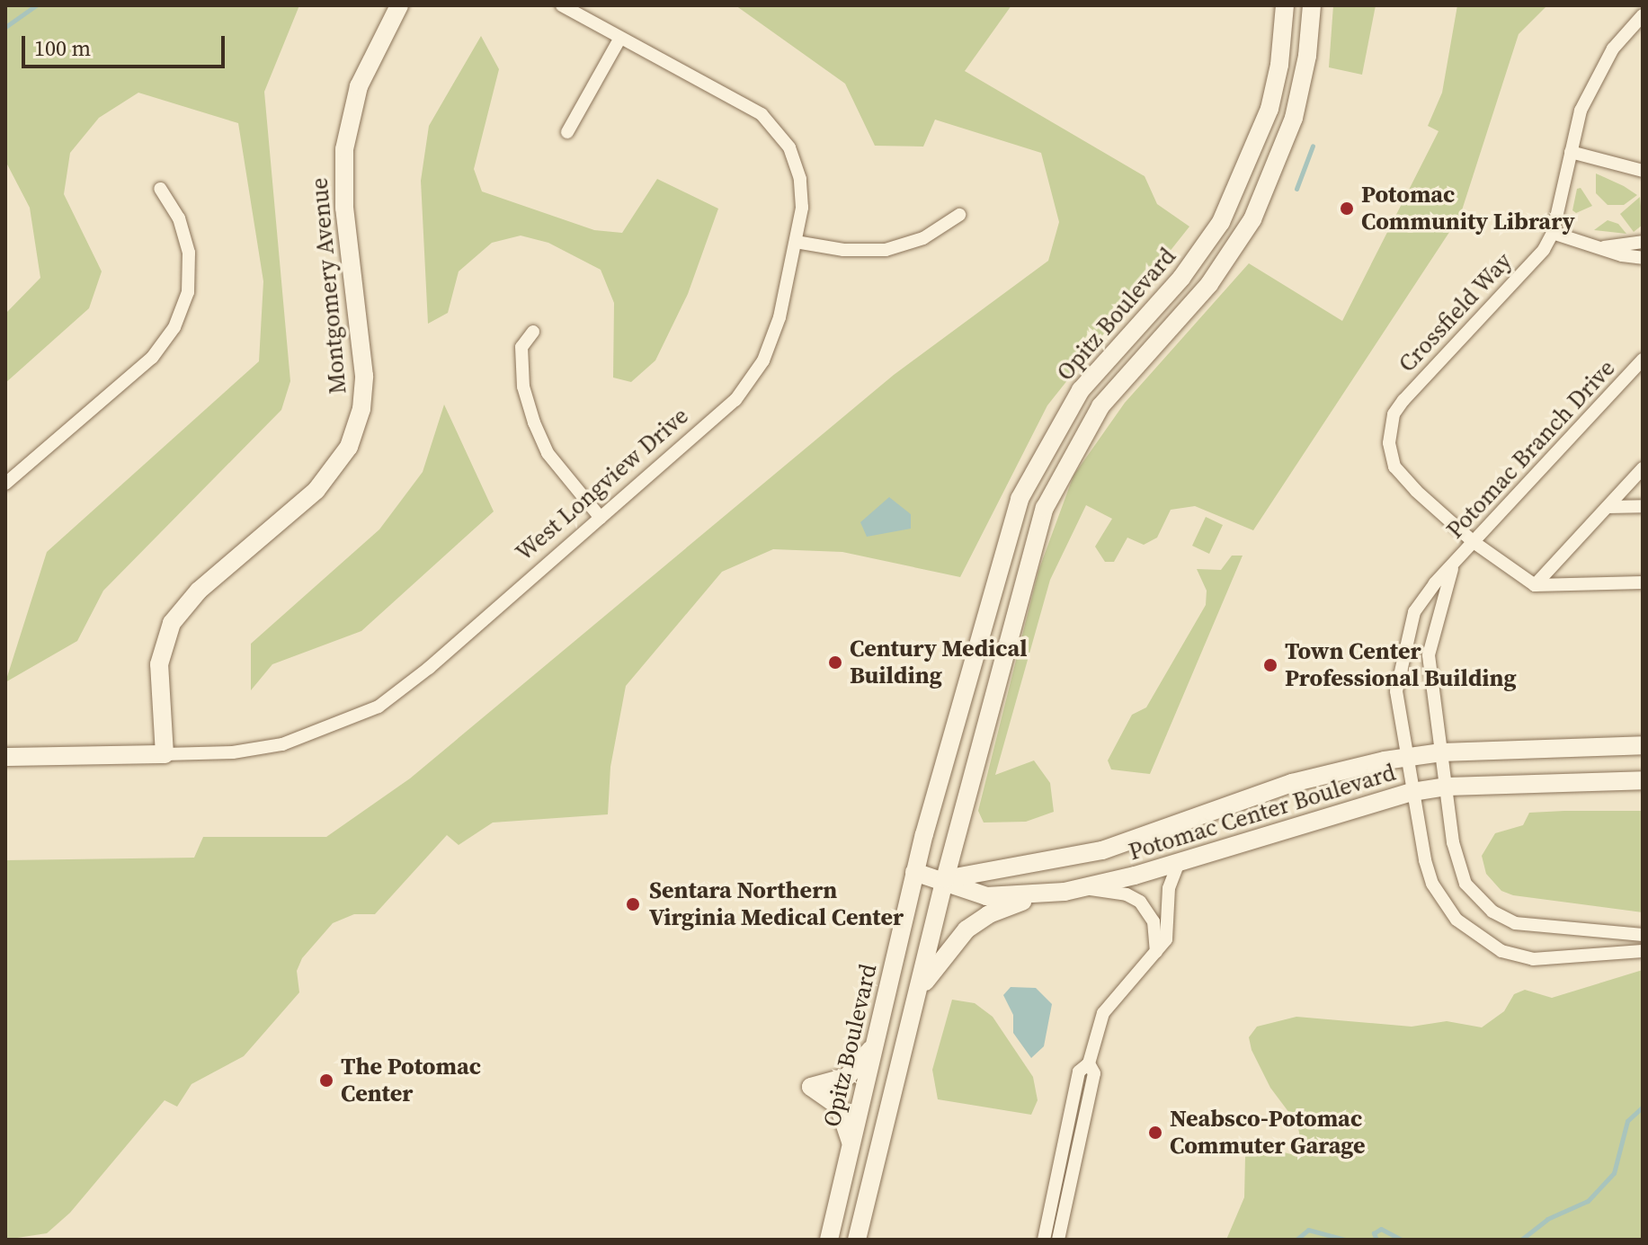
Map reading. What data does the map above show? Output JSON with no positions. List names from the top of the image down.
{
  "streets": {
    "main road": [
      "Montgomery Avenue",
      "Opitz Boulevard",
      "West Longview Drive",
      "Potomac Center Boulevard"
    ],
    "street": ["Crossfield Way", "Potomac Branch Drive"]
  },
  "crossings": [
    ["Montgomery Avenue", "West Longview Drive"],
    ["Crossfield Way", "Potomac Branch Drive"],
    ["Opitz Boulevard", "Potomac Center Boulevard"],
    ["Potomac Branch Drive", "Potomac Center Boulevard"]
  ],
  "places": [
    "Potomac Community Library",
    "Century Medical Building",
    "Town Center Professional Building",
    "Sentara Northern Virginia Medical Center",
    "The Potomac Center",
    "Neabsco-Potomac Commuter Garage"
  ],
  "scale_bar": "100 m"
}
